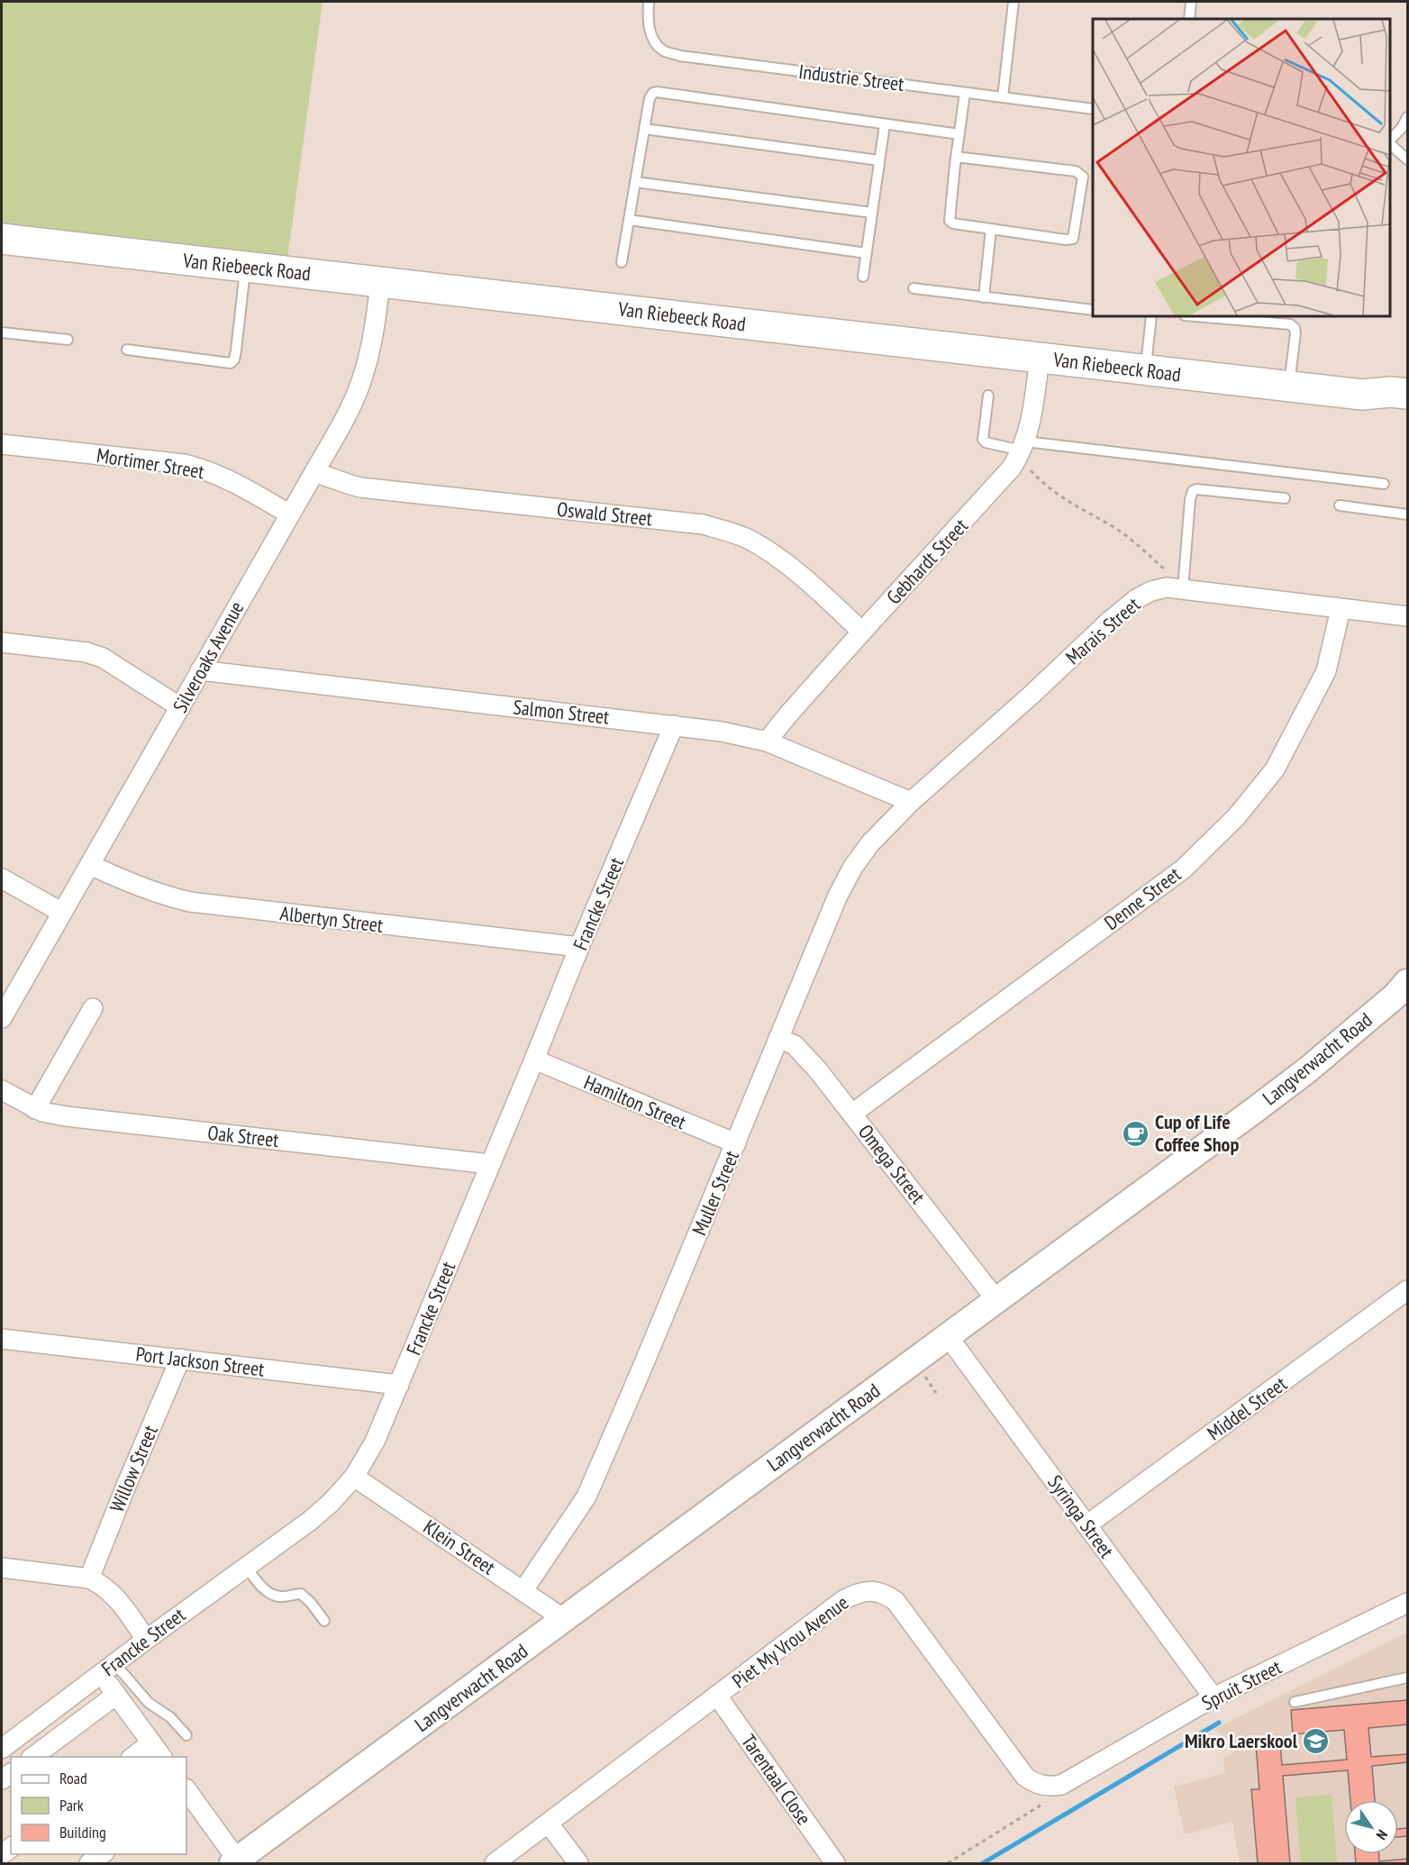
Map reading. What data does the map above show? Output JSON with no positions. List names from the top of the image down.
{
  "streets": {
    "main road": ["Van Riebeeck Road"],
    "street": [
      "Mortimer Street",
      "Oswald Street",
      "Gebhardt Street",
      "Marais Street",
      "Silveroaks Avenue",
      "Salmon Street",
      "Denne Street",
      "Francke Street",
      "Albertyn Street",
      "Langverwacht Road",
      "Hamilton Street",
      "Oak Street",
      "Omega Street",
      "Muller Street",
      "Port Jackson Street",
      "Middel Street",
      "Willow Street",
      "Syringa Street",
      "Klein Street",
      "Piet My Vrou Avenue",
      "Spruit Street",
      "Tarentaal Close"
    ],
    "lane": ["Industrie Street"]
  },
  "crossings": [
    ["Van Riebeeck Road", "Gebhardt Street"],
    ["Van Riebeeck Road", "Silveroaks Avenue"],
    ["Mortimer Street", "Silveroaks Avenue"],
    ["Oswald Street", "Gebhardt Street"],
    ["Oswald Street", "Silveroaks Avenue"],
    ["Gebhardt Street", "Salmon Street"],
    ["Marais Street", "Salmon Street"],
    ["Marais Street", "Denne Street"],
    ["Marais Street", "Muller Street"],
    ["Silveroaks Avenue", "Salmon Street"],
    ["Silveroaks Avenue", "Albertyn Street"],
    ["Salmon Street", "Francke Street"],
    ["Salmon Street", "Muller Street"],
    ["Denne Street", "Omega Street"],
    ["Francke Street", "Albertyn Street"],
    ["Francke Street", "Hamilton Street"],
    ["Francke Street", "Oak Street"],
    ["Francke Street", "Port Jackson Street"],
    ["Francke Street", "Klein Street"],
    ["Langverwacht Road", "Omega Street"],
    ["Langverwacht Road", "Syringa Street"],
    ["Langverwacht Road", "Klein Street"],
    ["Hamilton Street", "Muller Street"],
    ["Omega Street", "Muller Street"],
    ["Muller Street", "Klein Street"],
    ["Port Jackson Street", "Willow Street"],
    ["Middel Street", "Syringa Street"],
    ["Syringa Street", "Spruit Street"],
    ["Piet My Vrou Avenue", "Spruit Street"],
    ["Piet My Vrou Avenue", "Tarentaal Close"]
  ],
  "places": {
    "cafe": ["Cup of Life Coffee Shop"],
    "school or university": ["Mikro Laerskool"]
  },
  "legend": ["Road", "Park", "Building"],
  "north": "bottom right"
}
